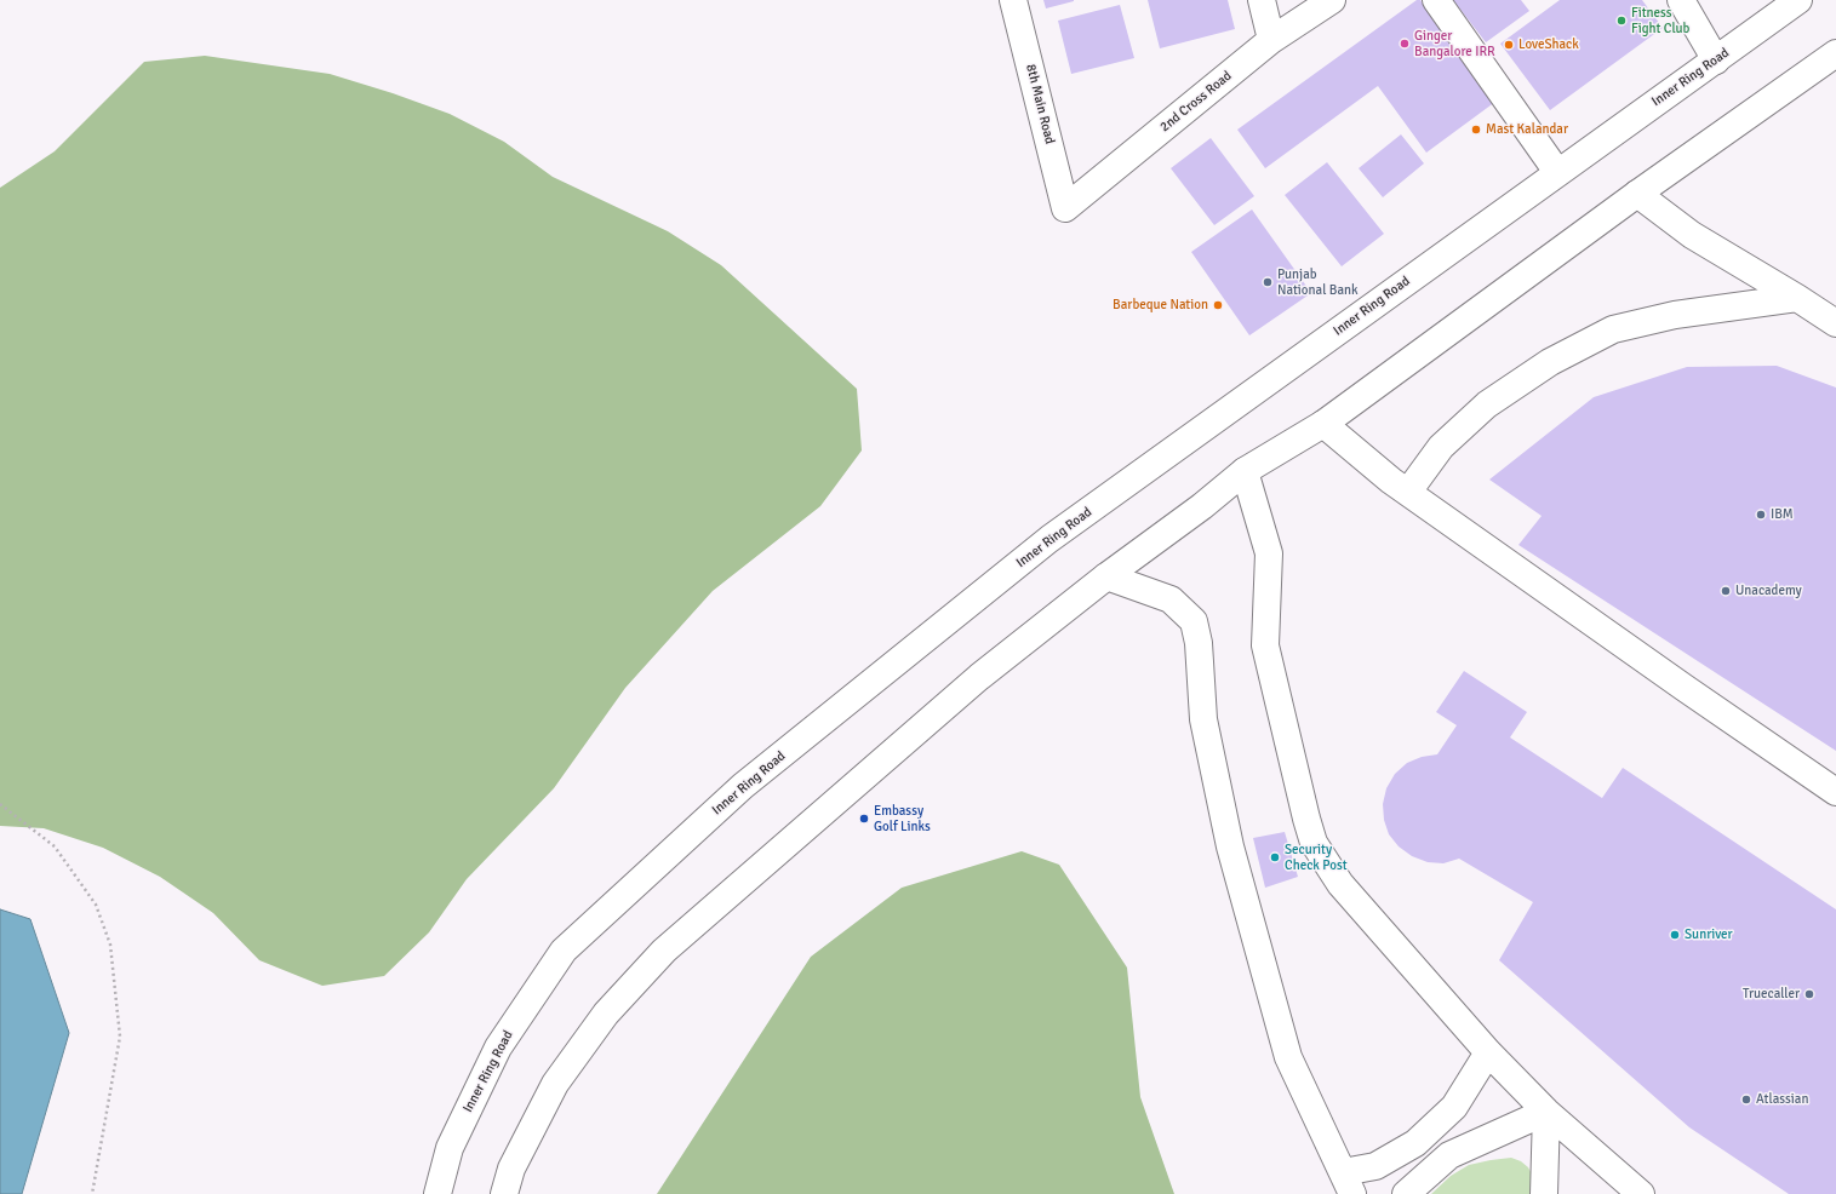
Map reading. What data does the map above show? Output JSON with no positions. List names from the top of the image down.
{
  "streets": {
    "main road": ["Inner Ring Road", "2nd Cross Road", "8th Main Road"]
  },
  "crossings": [
    ["2nd Cross Road", "8th Main Road"]
  ],
  "places": [
    "Fitness Fight Club",
    "Ginger Bangalore IRR",
    "LoveShack",
    "Mast Kalandar",
    "Punjab National Bank",
    "Barbeque Nation",
    "IBM",
    "Unacademy",
    "Embassy Golf Links",
    "Security Check Post",
    "Sunriver",
    "Truecaller",
    "Atlassian"
  ]
}
